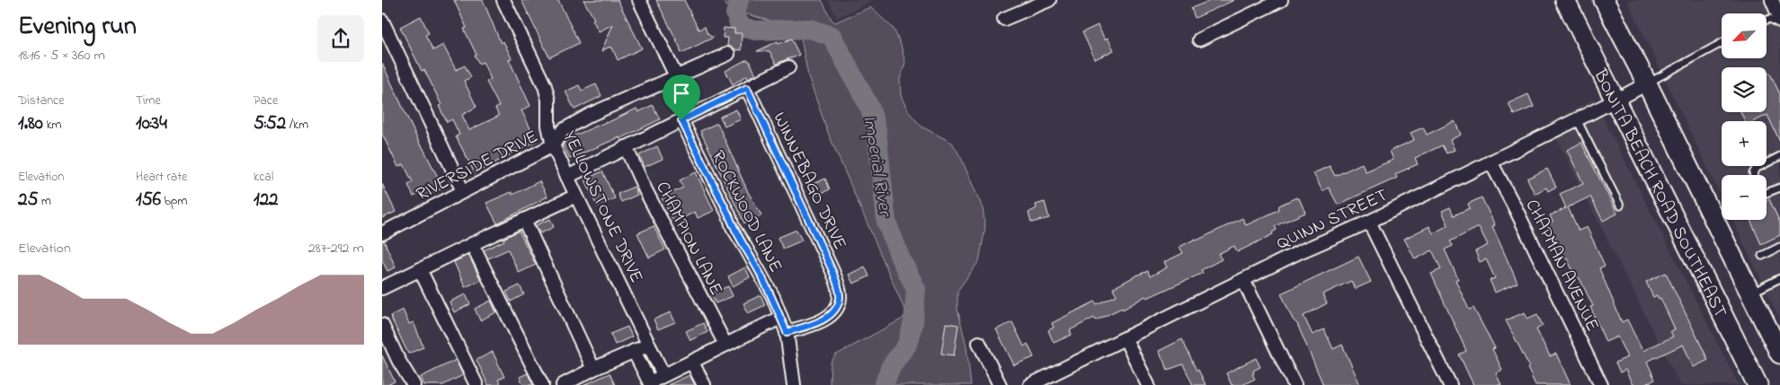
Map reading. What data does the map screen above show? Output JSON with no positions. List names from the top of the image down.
{
  "streets": {
    "main road": ["BONITA BEACH ROAD SOUTHEAST"],
    "street": [
      "RIVERSIDE DRIVE",
      "WINNEBAGO DRIVE",
      "YELLOWSTONE DRIVE",
      "ROCKWOOD LANE",
      "QUINN STREET",
      "CHAMPION LANE",
      "CHAPMAN AVENUE"
    ]
  },
  "crossings": [
    ["RIVERSIDE DRIVE", "YELLOWSTONE DRIVE"],
    ["WINNEBAGO DRIVE", "ROCKWOOD LANE"],
    ["BONITA BEACH ROAD SOUTHEAST", "QUINN STREET"],
    ["QUINN STREET", "CHAPMAN AVENUE"]
  ],
  "water": ["Imperial River"],
  "north": "bottom left",
  "page": {
    "heading": ["Evening run", "18:16 · 5 × 360 m"],
    "map_buttons": ["+", "−"],
    "stats": [
      ["Distance", "1.80 km"],
      ["Time", "10:34"],
      ["Pace", "5:52 /km"],
      ["Elevation", "25 m"],
      ["Heart rate", "156 bpm"],
      ["kcal", "122"]
    ],
    "chart": ["Elevation", "287–292 m"]
  }
}
